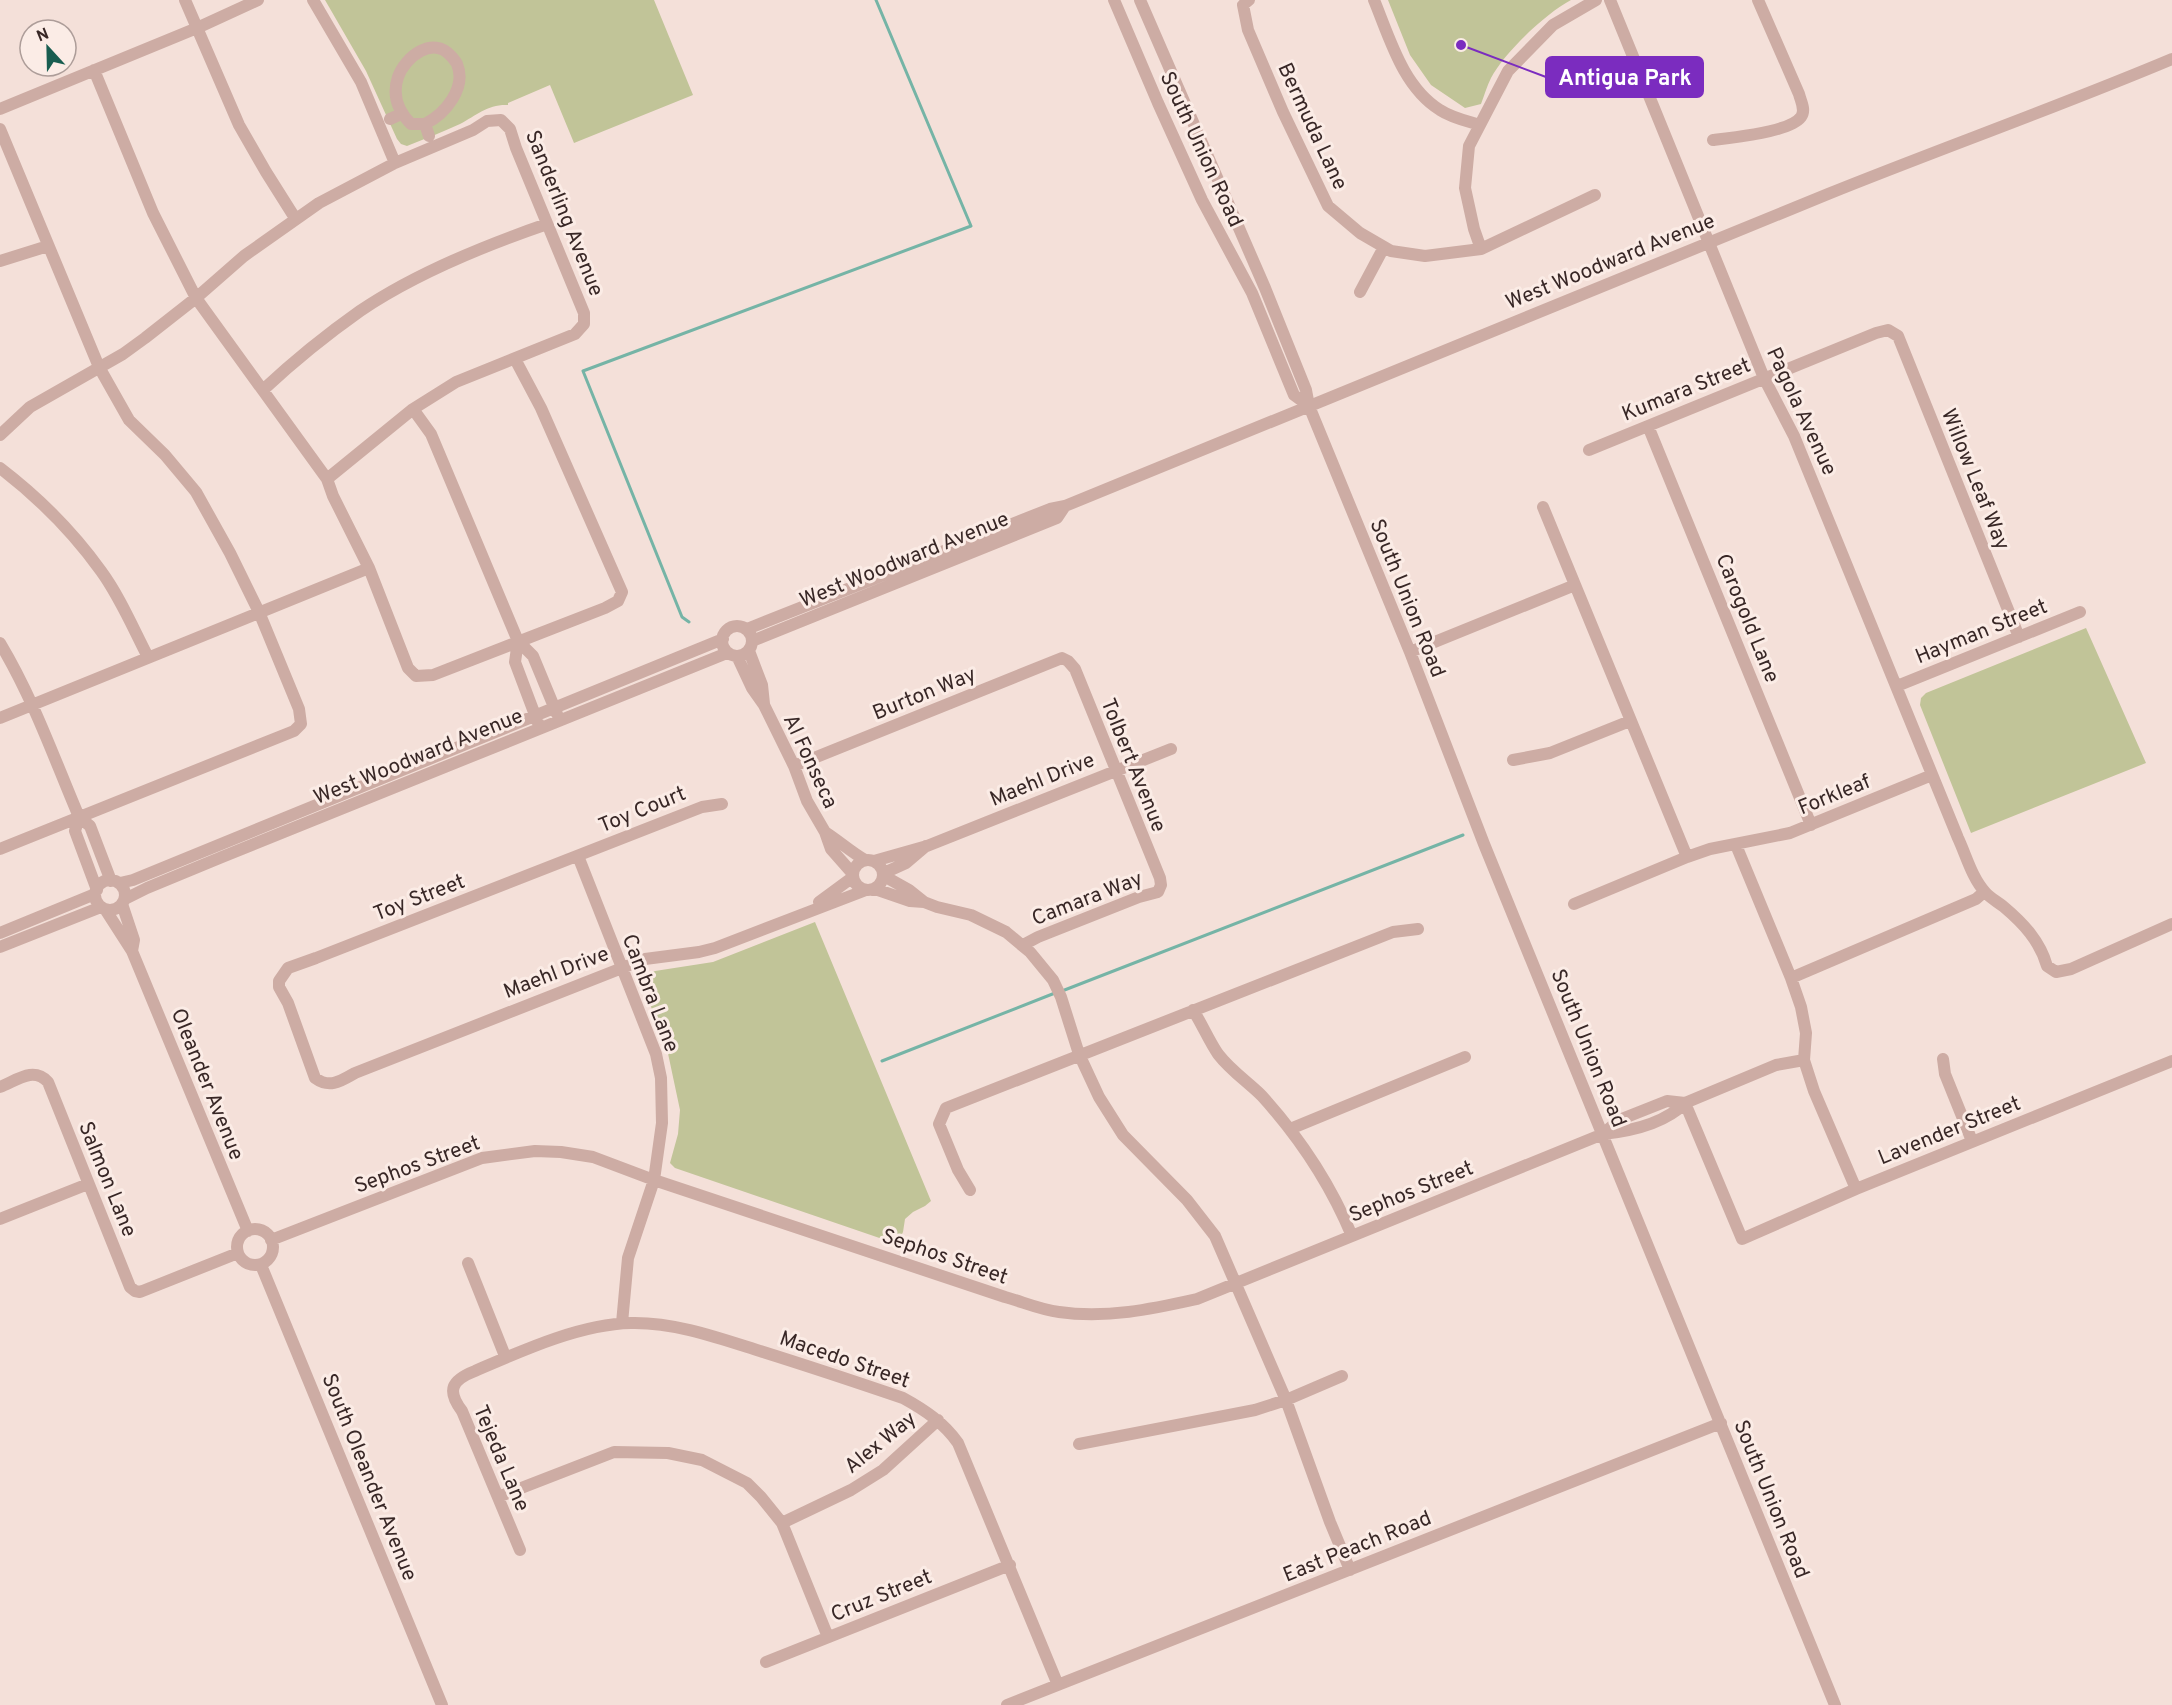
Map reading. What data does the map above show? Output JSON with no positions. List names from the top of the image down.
{
  "streets": {
    "street": [
      "Bermuda Lane",
      "South Union Road",
      "Sanderling Avenue",
      "West Woodward Avenue",
      "Kumara Street",
      "Pagola Avenue",
      "Willow Leaf Way",
      "Carogold Lane",
      "Hayman Street",
      "Burton Way",
      "Al Fonseca",
      "Tolbert Avenue",
      "Maehl Drive",
      "Forkleaf",
      "Toy Court",
      "Toy Street",
      "Camara Way",
      "Cambra Lane",
      "Oleander Avenue",
      "Lavender Street",
      "Sephos Street",
      "Salmon Lane",
      "Macedo Street",
      "Alex Way",
      "Tejeda Lane",
      "South Oleander Avenue",
      "East Peach Road",
      "Cruz Street"
    ]
  },
  "crossings": [
    ["South Union Road", "West Woodward Avenue"],
    ["South Union Road", "Sephos Street"],
    ["South Union Road", "East Peach Road"],
    ["West Woodward Avenue", "Pagola Avenue"],
    ["West Woodward Avenue", "Al Fonseca"],
    ["West Woodward Avenue", "Oleander Avenue"],
    ["Kumara Street", "Pagola Avenue"],
    ["Kumara Street", "Willow Leaf Way"],
    ["Kumara Street", "Carogold Lane"],
    ["Pagola Avenue", "Hayman Street"],
    ["Pagola Avenue", "Forkleaf"],
    ["Willow Leaf Way", "Hayman Street"],
    ["Carogold Lane", "Forkleaf"],
    ["Burton Way", "Al Fonseca"],
    ["Burton Way", "Tolbert Avenue"],
    ["Al Fonseca", "Maehl Drive"],
    ["Tolbert Avenue", "Maehl Drive"],
    ["Tolbert Avenue", "Camara Way"],
    ["Maehl Drive", "Toy Street"],
    ["Maehl Drive", "Cambra Lane"],
    ["Toy Court", "Toy Street"],
    ["Toy Court", "Cambra Lane"],
    ["Toy Street", "Cambra Lane"],
    ["Cambra Lane", "Sephos Street"],
    ["Cambra Lane", "Macedo Street"],
    ["Oleander Avenue", "Sephos Street"],
    ["Oleander Avenue", "Salmon Lane"],
    ["Oleander Avenue", "South Oleander Avenue"],
    ["Lavender Street", "Sephos Street"],
    ["Sephos Street", "Salmon Lane"],
    ["Sephos Street", "South Oleander Avenue"],
    ["Salmon Lane", "South Oleander Avenue"],
    ["Macedo Street", "Alex Way"],
    ["Macedo Street", "Tejeda Lane"],
    ["Macedo Street", "East Peach Road"],
    ["Macedo Street", "Cruz Street"]
  ],
  "places": ["Antigua Park"],
  "north": "top"
}
